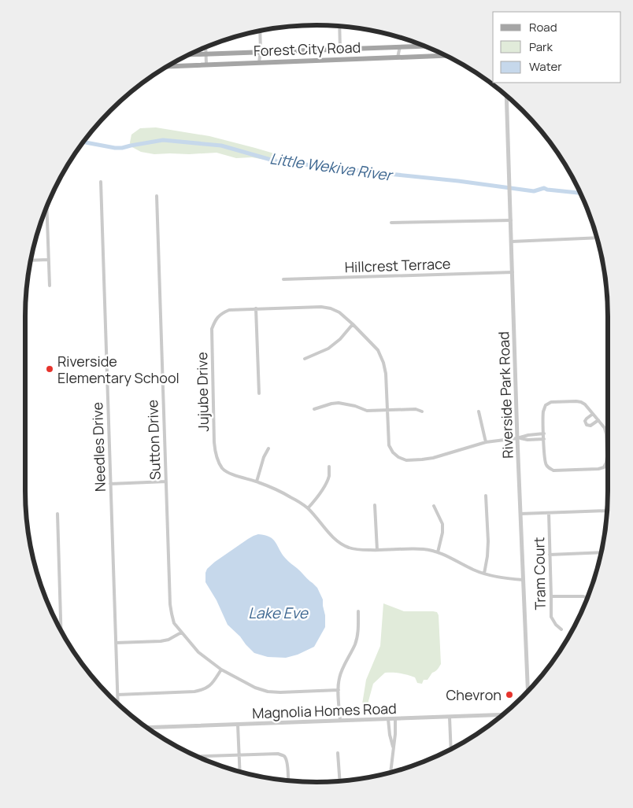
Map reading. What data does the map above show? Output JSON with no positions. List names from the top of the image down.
{
  "streets": {
    "main road": ["Forest City Road"],
    "street": [
      "Hillcrest Terrace",
      "Jujube Drive",
      "Riverside Park Road",
      "Sutton Drive",
      "Needles Drive",
      "Tram Court",
      "Magnolia Homes Road"
    ]
  },
  "crossings": [
    ["Hillcrest Terrace", "Riverside Park Road"]
  ],
  "water": ["Little Wekiva River", "Lake Eve"],
  "places": ["Riverside Elementary School", "Chevron"],
  "legend": ["Road", "Park", "Water"]
}
